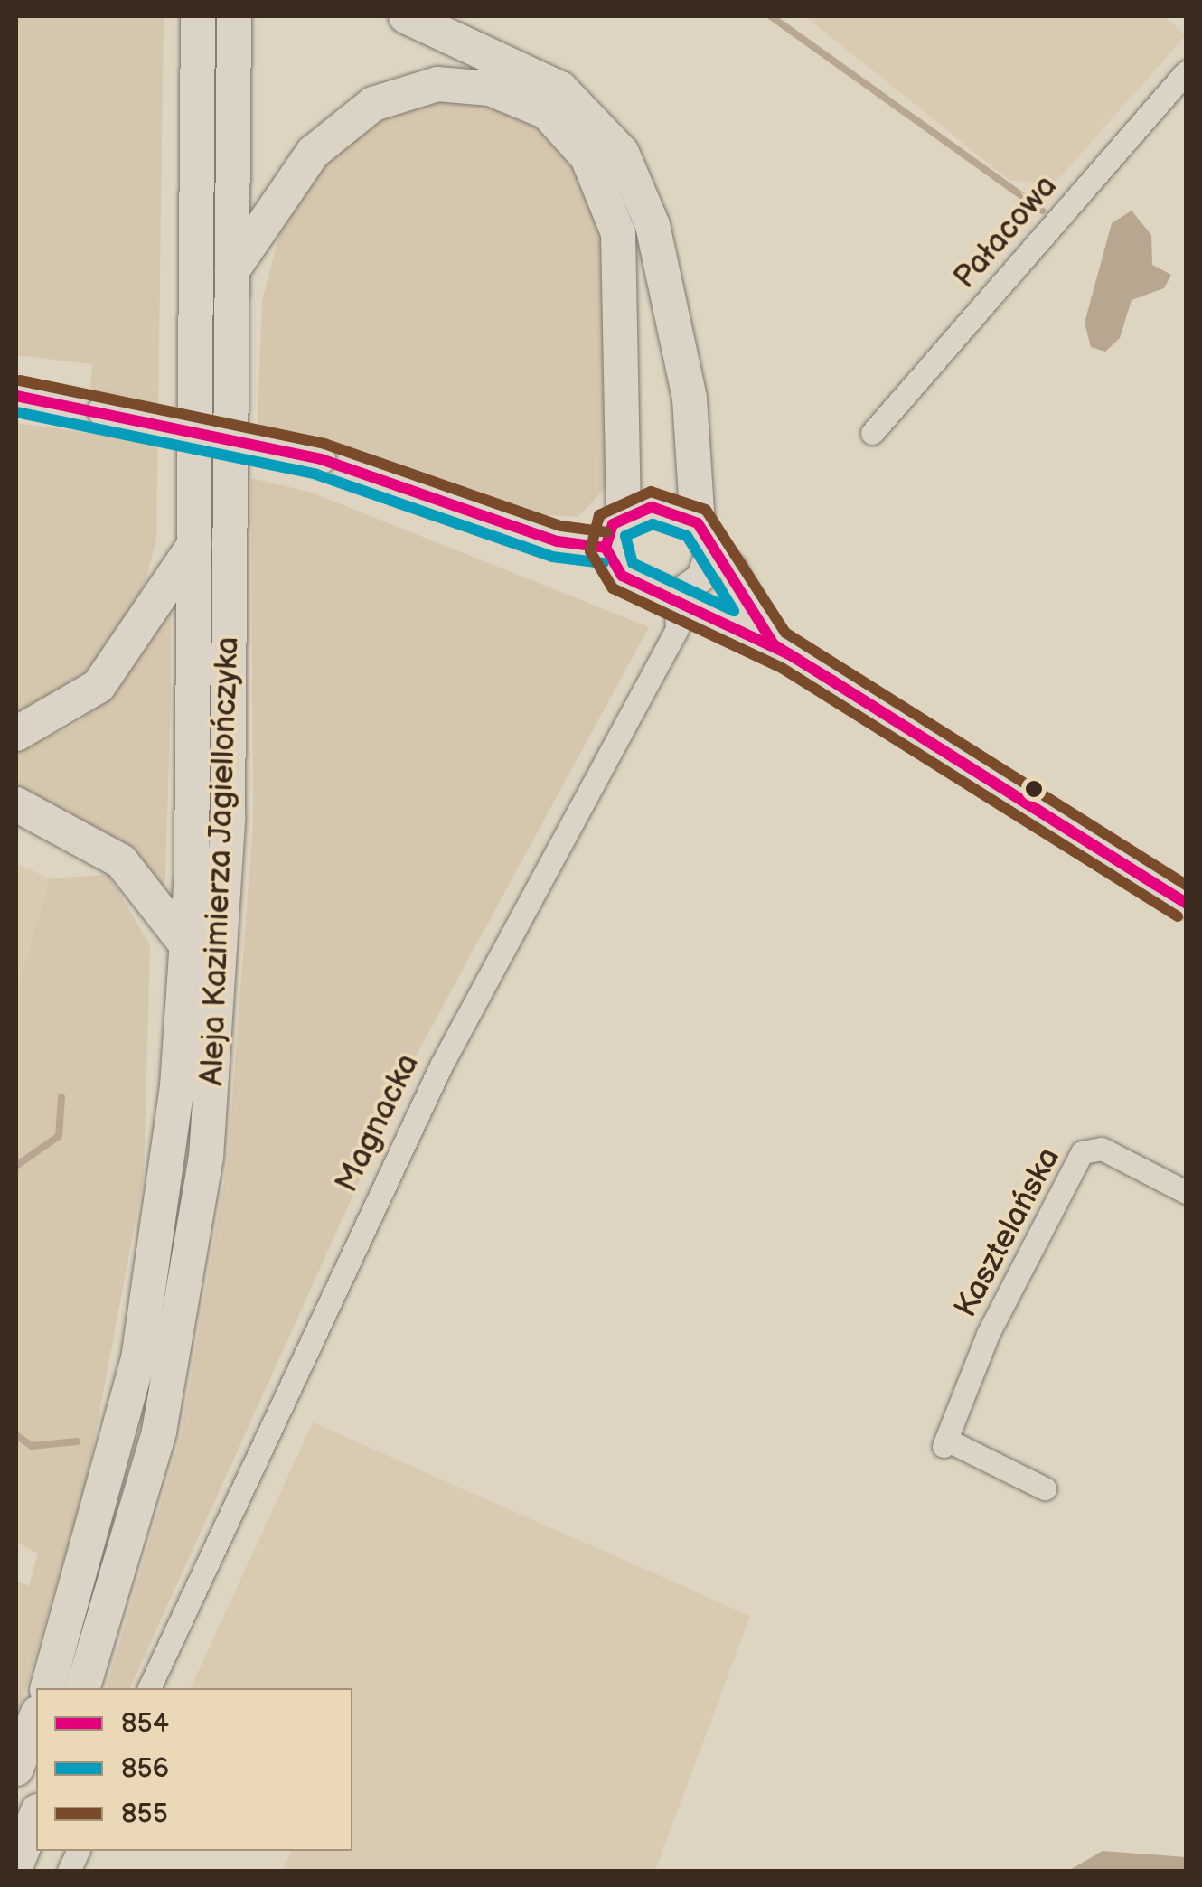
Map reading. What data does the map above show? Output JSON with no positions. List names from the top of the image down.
{
  "streets": {
    "highway": ["Aleja Kazimierza Jagiellończyka"],
    "street": ["Pałacowa", "Magnacka", "Kasztelańska"]
  },
  "lines": ["transit line 855", "transit line 854", "transit line 856"],
  "legend": ["854", "856", "855"]
}
